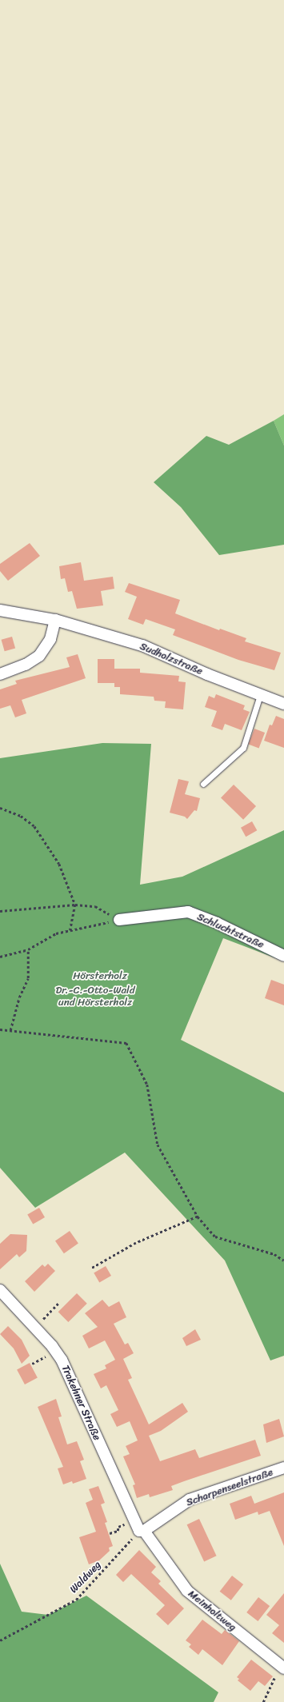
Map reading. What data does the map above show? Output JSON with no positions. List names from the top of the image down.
{
  "streets": {
    "street": [
      "Sudholzstraße",
      "Schluchtstraße",
      "Trakehner Straße",
      "Scharpenseelstraße",
      "Meinholtweg"
    ],
    "path": ["Waldweg"]
  },
  "crossings": [
    ["Trakehner Straße", "Scharpenseelstraße"],
    ["Trakehner Straße", "Waldweg"],
    ["Trakehner Straße", "Meinholtweg"],
    ["Scharpenseelstraße", "Waldweg"],
    ["Scharpenseelstraße", "Meinholtweg"],
    ["Waldweg", "Meinholtweg"]
  ],
  "parks": ["Hörsterholz", "Dr.-C.-Otto-Wald und Hörsterholz"]
}
